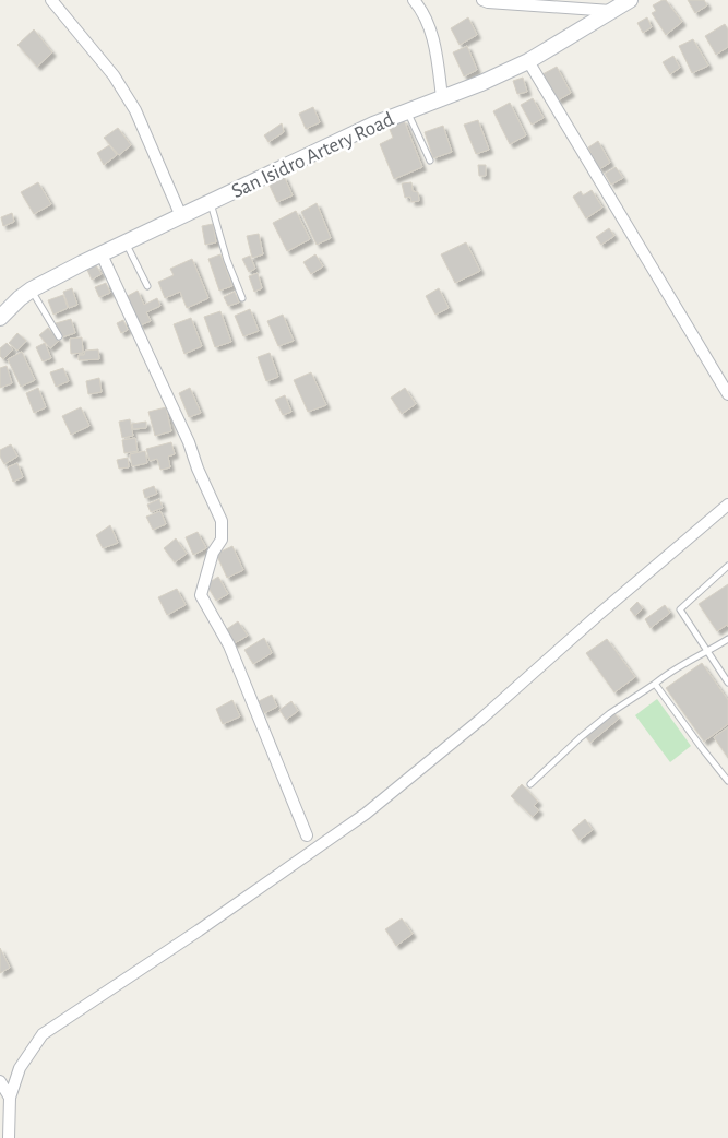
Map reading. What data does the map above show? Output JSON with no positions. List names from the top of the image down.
{
  "streets": {
    "street": ["San Isidro Artery Road"]
  }
}
